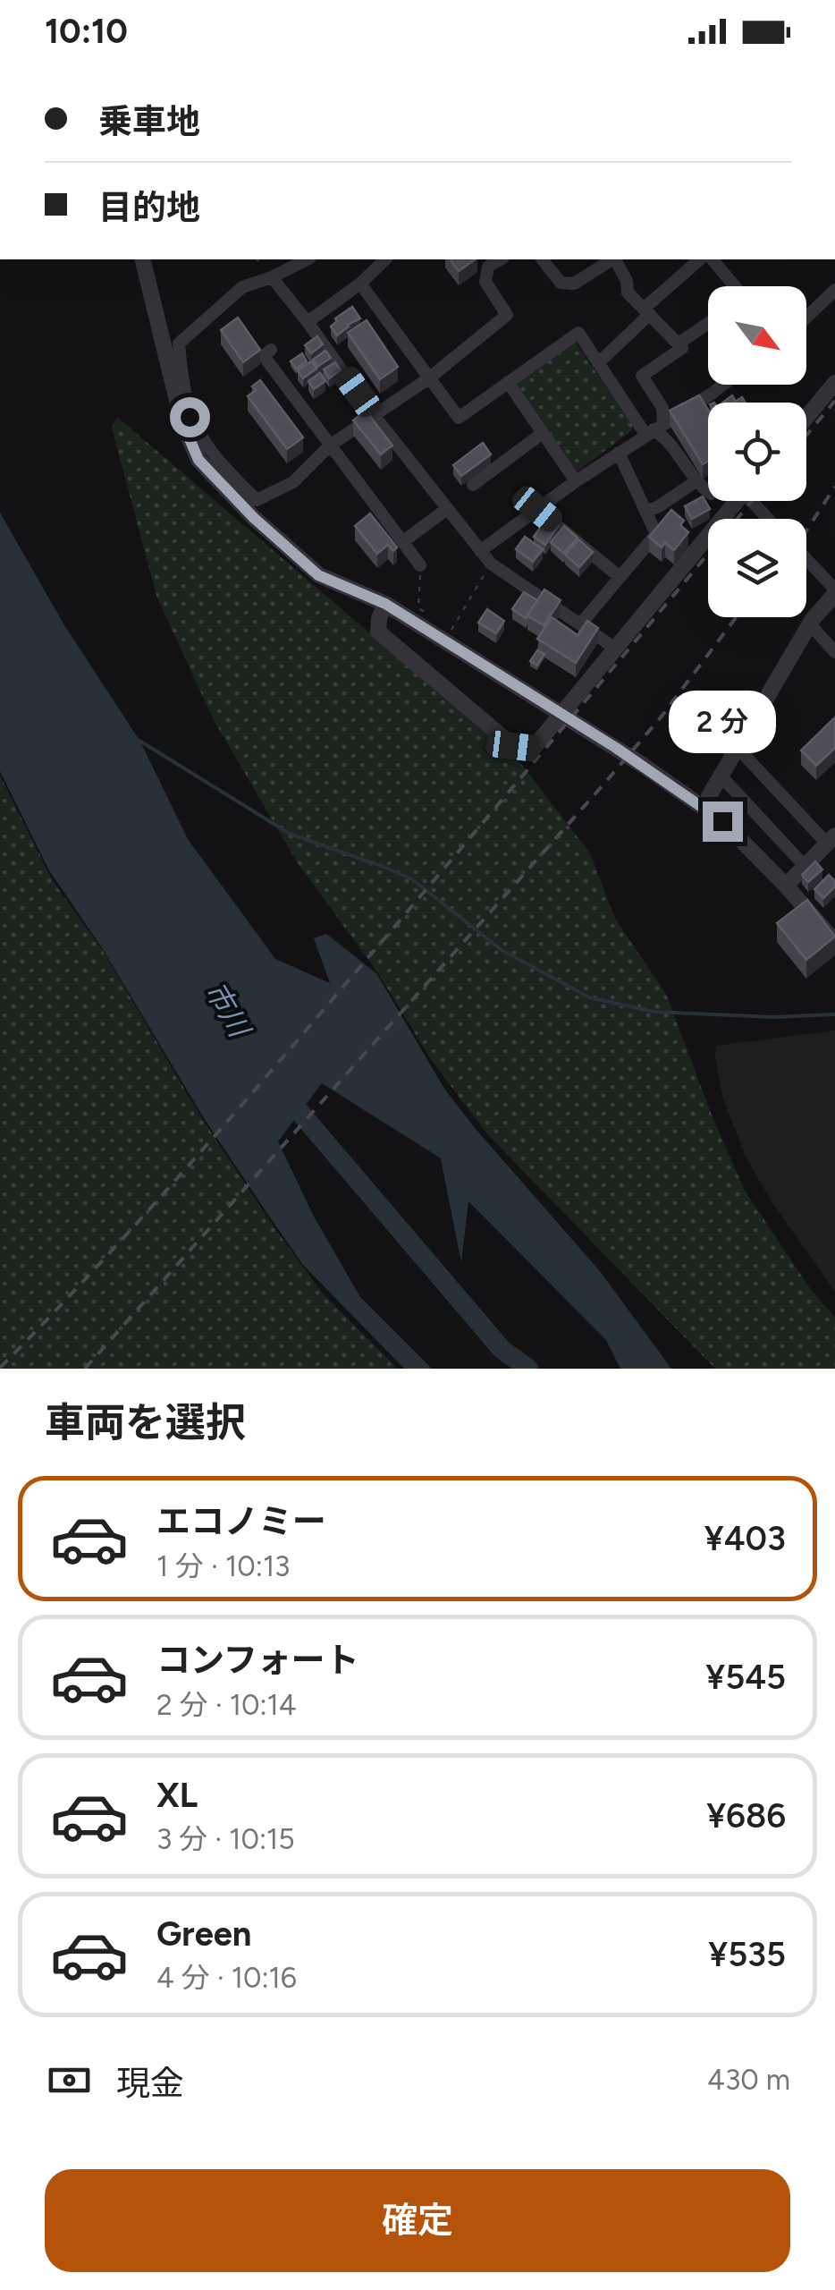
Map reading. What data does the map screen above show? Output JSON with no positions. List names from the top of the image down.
{
  "water": ["市川"],
  "north": "bottom right",
  "page": {
    "status": "10:10",
    "banner": ["乗車地", "目的地"],
    "bubble": "2 分",
    "heading": "車両を選択",
    "list": [
      {
        "name": "エコノミー",
        "note": "1 分 · 10:13",
        "value": "¥403"
      },
      {
        "name": "コンフォート",
        "note": "2 分 · 10:14",
        "value": "¥545"
      },
      {
        "name": "XL",
        "note": "3 分 · 10:15",
        "value": "¥686"
      },
      {
        "name": "Green",
        "note": "4 分 · 10:16",
        "value": "¥535"
      }
    ],
    "pay": ["現金", "430 m"],
    "buttons": "確定"
  }
}
